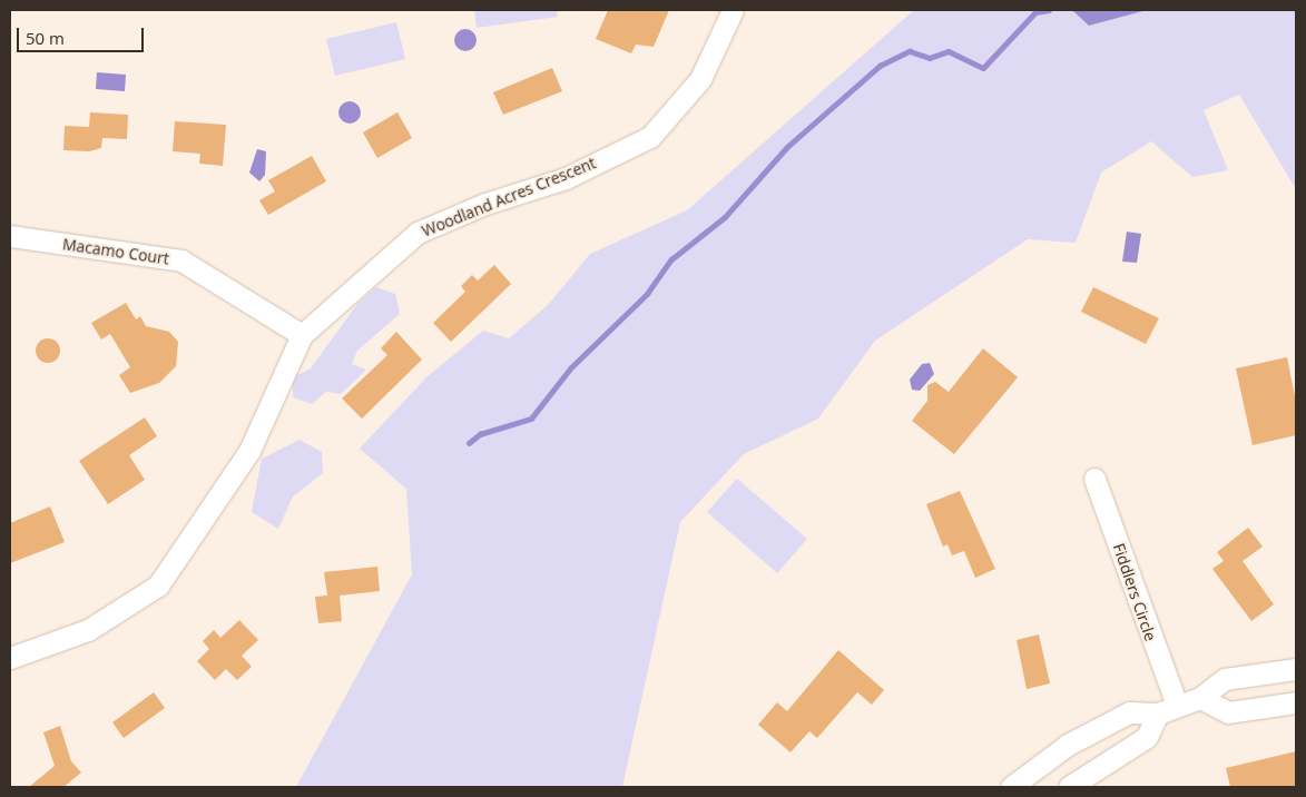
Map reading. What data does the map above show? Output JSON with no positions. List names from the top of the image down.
{
  "streets": {
    "street": ["Woodland Acres Crescent", "Macamo Court", "Fiddlers Circle"]
  },
  "crossings": [
    ["Woodland Acres Crescent", "Macamo Court"]
  ],
  "scale_bar": "50 m"
}
